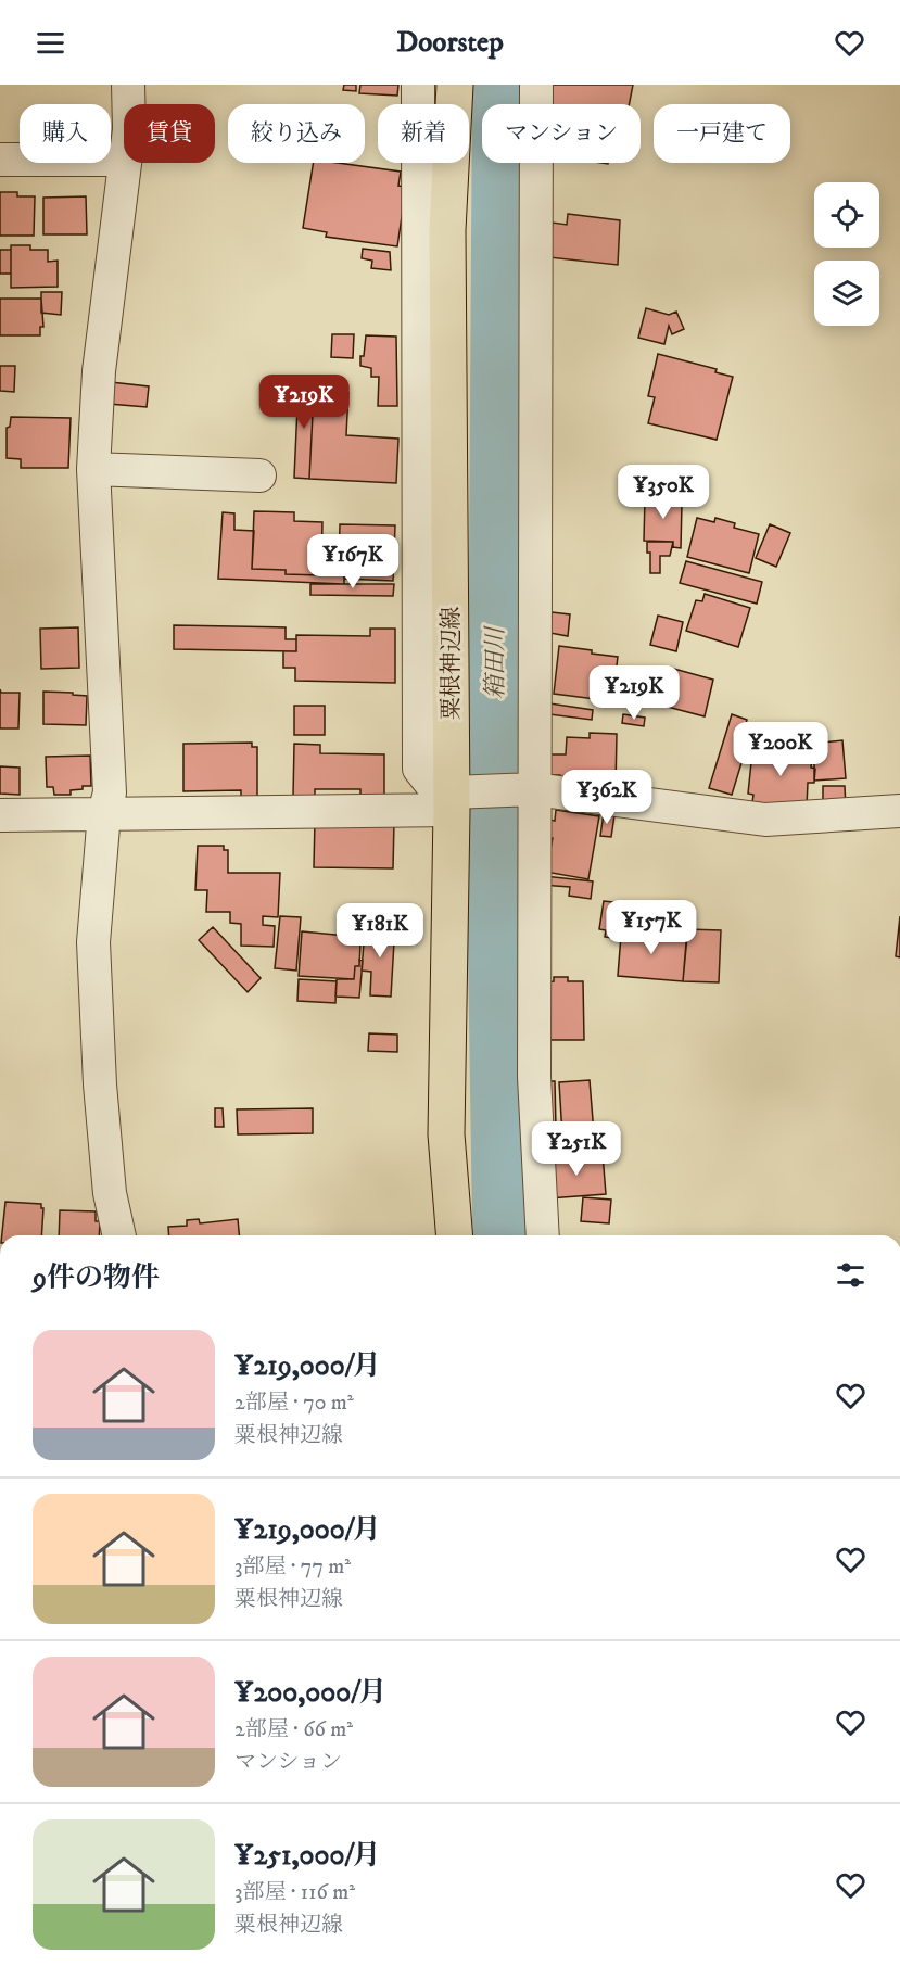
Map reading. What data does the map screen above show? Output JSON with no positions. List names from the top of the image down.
{
  "streets": {
    "main road": ["粟根神辺線"]
  },
  "water": ["箱田川"],
  "page": {
    "header": "Doorstep",
    "chip": [
      "購入",
      "賃貸",
      "絞り込み",
      "新着",
      "マンション",
      "一戸建て"
    ],
    "price": [
      "¥219K",
      "¥350K",
      "¥167K",
      "¥219K",
      "¥200K",
      "¥362K",
      "¥157K",
      "¥181K",
      "¥251K"
    ],
    "heading": "9件の物件",
    "list": [
      {
        "name": "¥219,000/月",
        "note": "2部屋 · 70 m² · 粟根神辺線"
      },
      {
        "name": "¥219,000/月",
        "note": "3部屋 · 77 m² · 粟根神辺線"
      },
      {
        "name": "¥200,000/月",
        "note": "2部屋 · 66 m² · マンション"
      },
      {
        "name": "¥251,000/月",
        "note": "3部屋 · 116 m² · 粟根神辺線"
      }
    ]
  }
}
